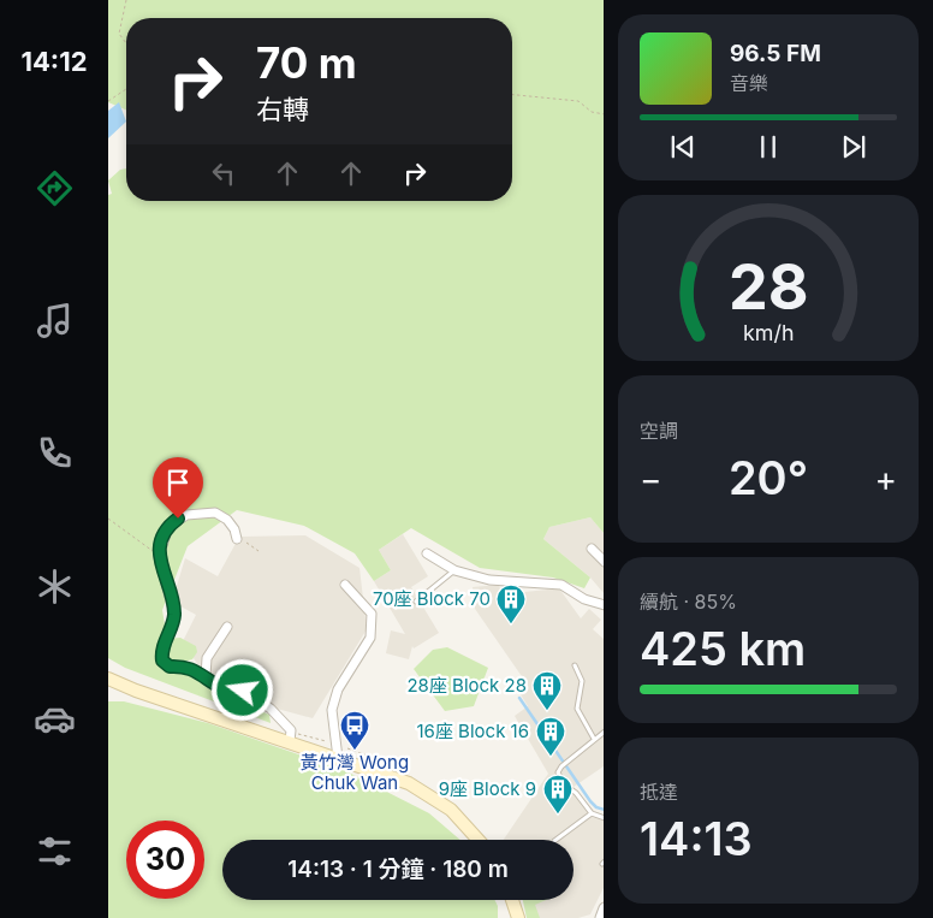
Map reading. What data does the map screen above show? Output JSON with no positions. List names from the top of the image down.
{
  "places": {
    "building": [
      "70座 Block 70",
      "28座 Block 28",
      "16座 Block 16",
      "9座 Block 9"
    ],
    "bus stop": ["黃竹灣 Wong Chuk Wan"]
  },
  "page": {
    "tabs": "14:12",
    "turn": ["70 m", "右轉"],
    "song": ["96.5 FM", "音樂"],
    "tile": [
      "空調",
      ["續航 · 85%", "425 km"],
      ["抵達", "14:13"]
    ],
    "heat": ["−", "20°", "+"],
    "limit": "30",
    "trip": "14:13 · 1 分鐘 · 180 m",
    "gauge": ["28", "km/h"]
  }
}
